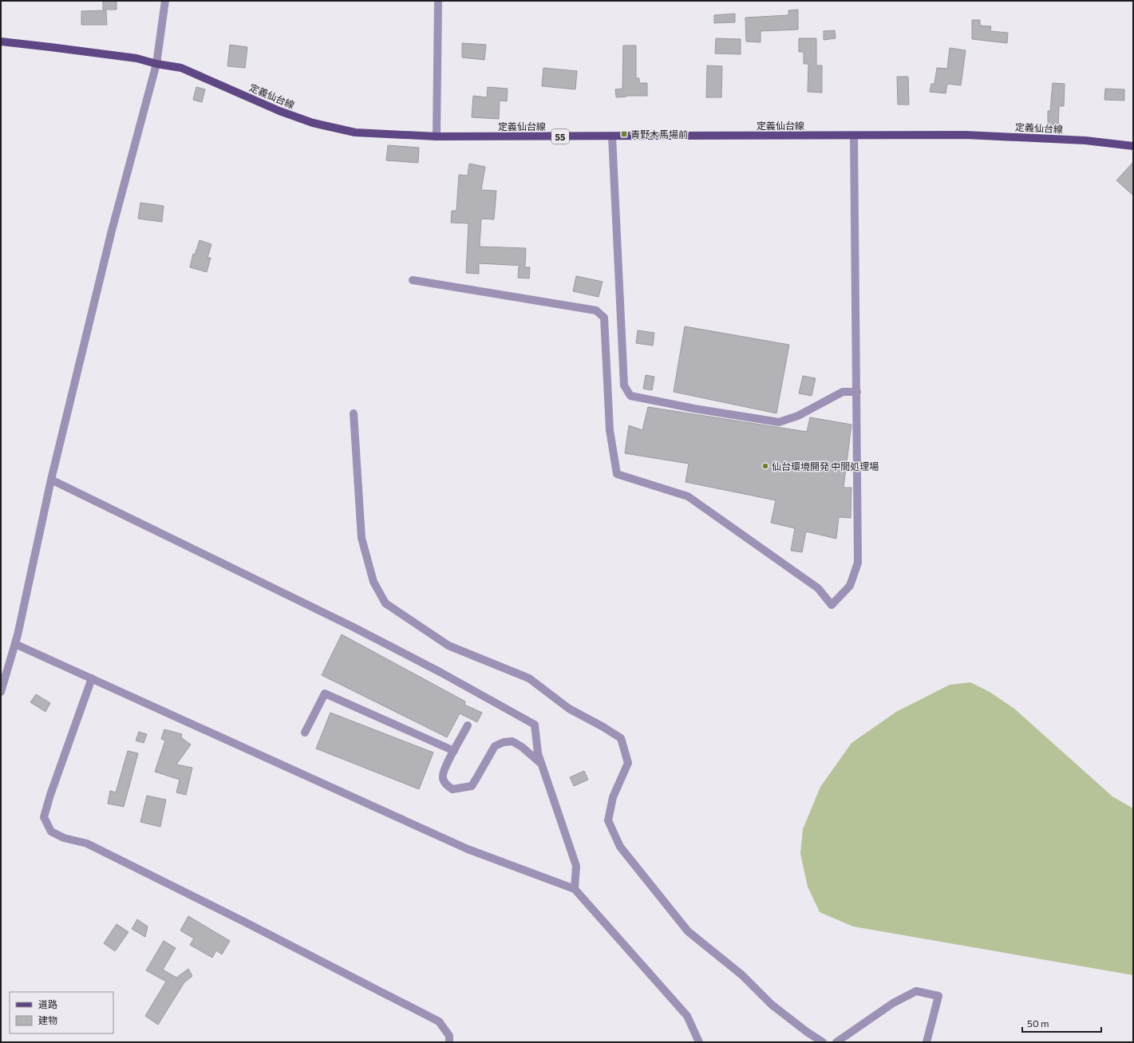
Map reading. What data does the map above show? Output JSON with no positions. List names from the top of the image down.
{
  "streets": {
    "main road": ["定義仙台線", "55"]
  },
  "places": {
    "transit": ["青野木馬場前"],
    "other": ["仙台環境開発 中間処理場"]
  },
  "legend": ["道路", "建物"],
  "scale_bar": "50 m"
}
